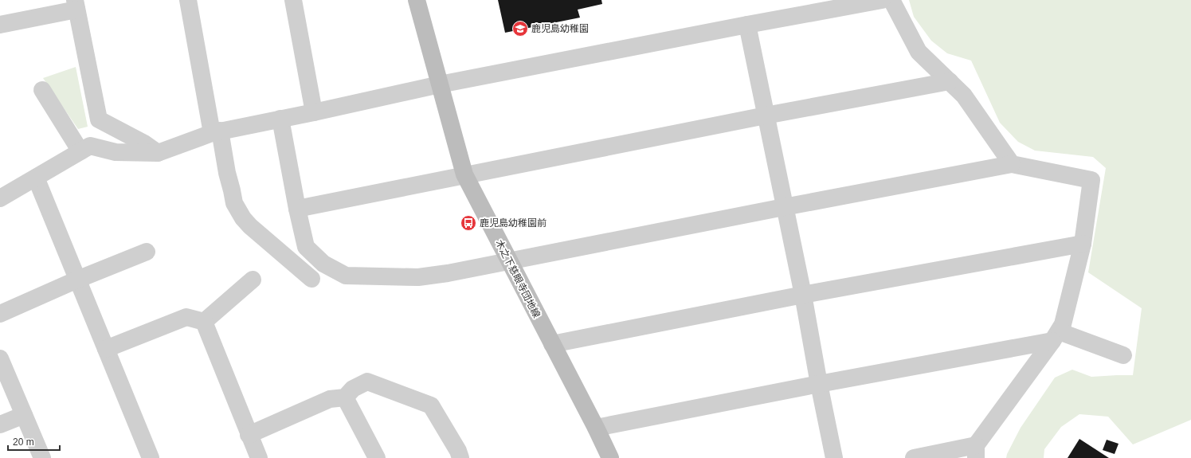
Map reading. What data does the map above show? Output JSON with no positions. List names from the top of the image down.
{
  "streets": {
    "street": ["木之下慈眼寺団地線"]
  },
  "places": {
    "school or university": ["鹿児島幼稚園"],
    "bus stop": ["鹿児島幼稚園前"]
  },
  "scale_bar": "20 m"
}
